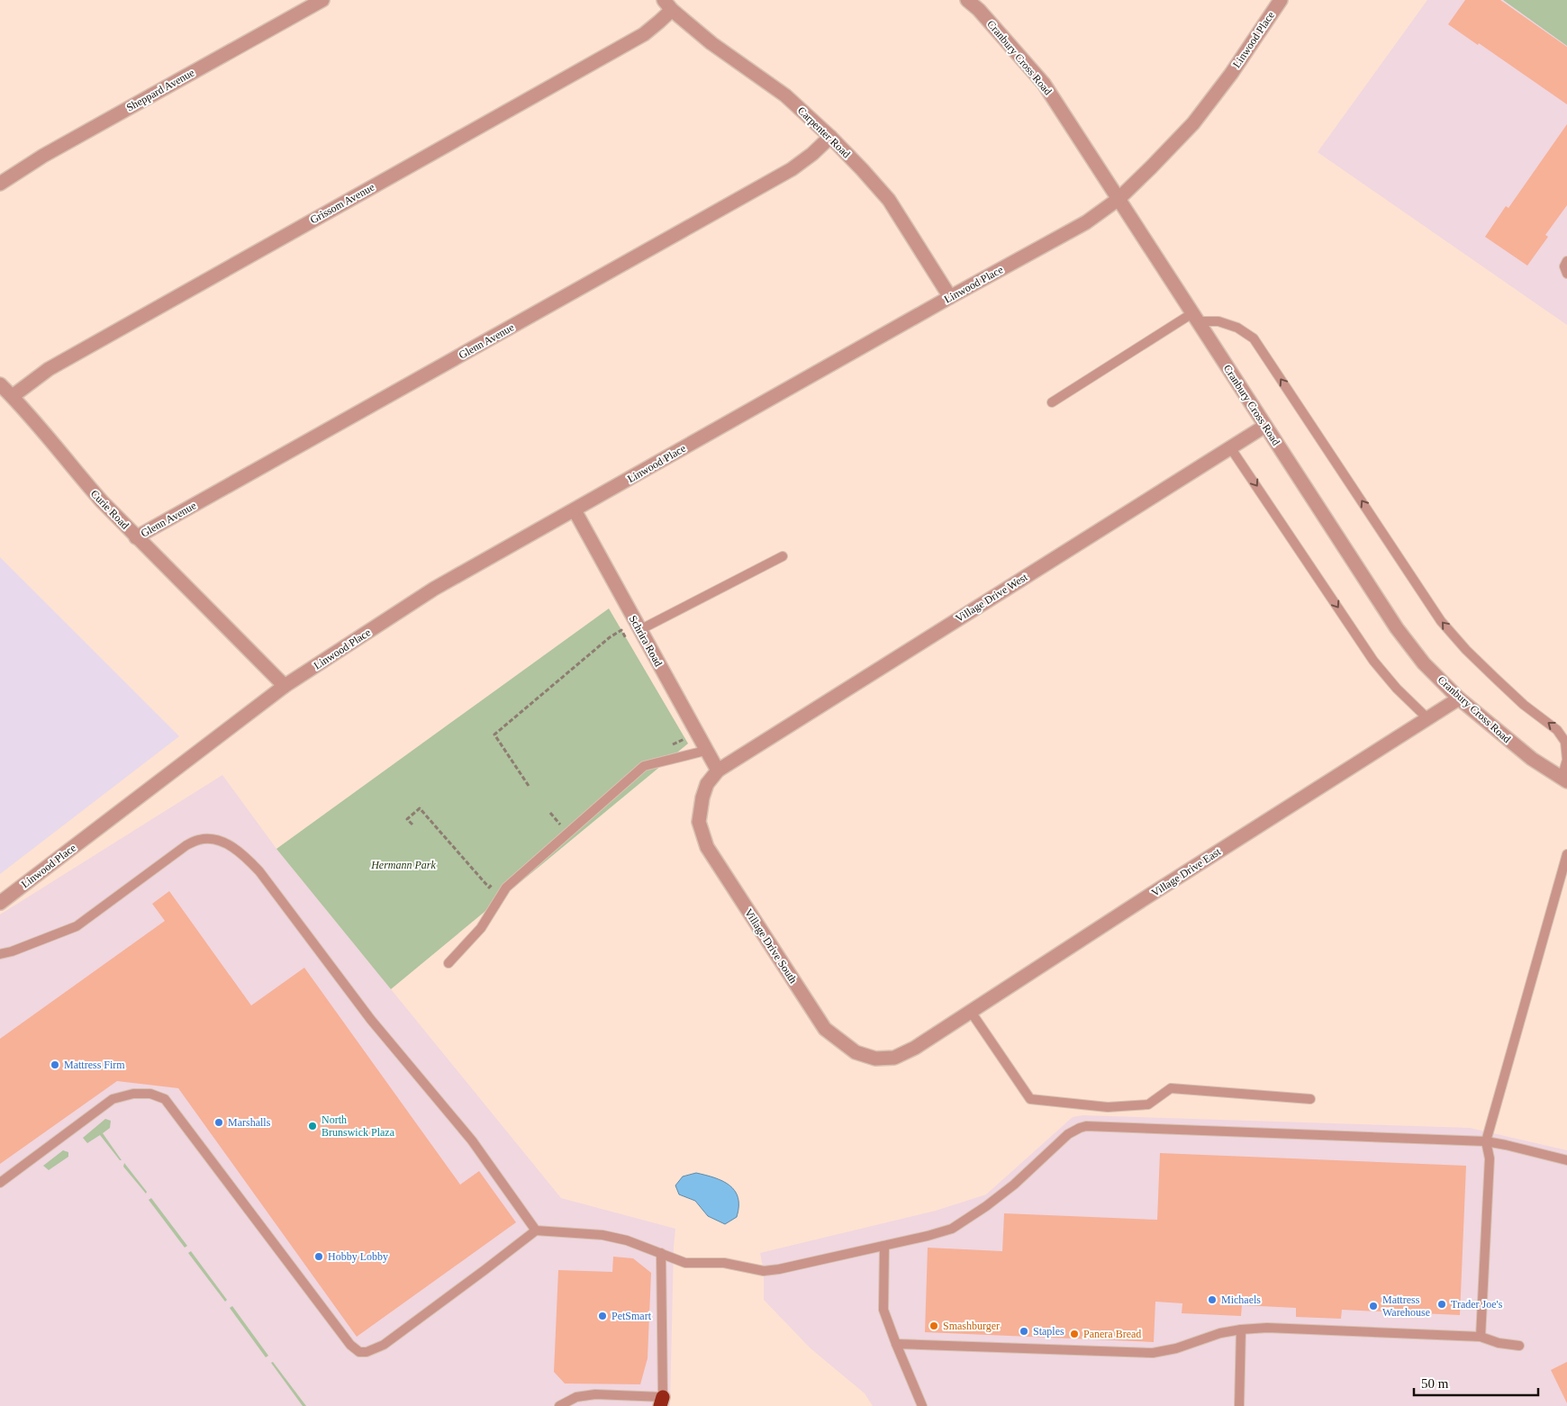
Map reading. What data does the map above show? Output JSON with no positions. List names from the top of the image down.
{
  "streets": {
    "street": [
      "Linwood Place",
      "Cranbury Cross Road",
      "Sheppard Avenue",
      "Carpenter Road",
      "Grissom Avenue",
      "Glenn Avenue",
      "Curie Road",
      "Village Drive West",
      "Schrira Road",
      "Village Drive East",
      "Village Drive South"
    ]
  },
  "crossings": [
    ["Linwood Place", "Cranbury Cross Road"],
    ["Linwood Place", "Carpenter Road"],
    ["Linwood Place", "Curie Road"],
    ["Linwood Place", "Schrira Road"],
    ["Cranbury Cross Road", "Village Drive West"],
    ["Cranbury Cross Road", "Village Drive East"],
    ["Carpenter Road", "Grissom Avenue"],
    ["Carpenter Road", "Glenn Avenue"],
    ["Grissom Avenue", "Curie Road"],
    ["Glenn Avenue", "Curie Road"],
    ["Village Drive West", "Schrira Road"],
    ["Village Drive West", "Village Drive South"],
    ["Schrira Road", "Village Drive South"],
    ["Village Drive East", "Village Drive South"]
  ],
  "parks": ["Hermann Park"],
  "places": [
    "Mattress Firm",
    "Marshalls",
    "North Brunswick Plaza",
    "Hobby Lobby",
    "Michaels",
    "Trader Joe's",
    "Mattress Warehouse",
    "PetSmart",
    "Smashburger",
    "Staples",
    "Panera Bread"
  ],
  "scale_bar": "50 m"
}
